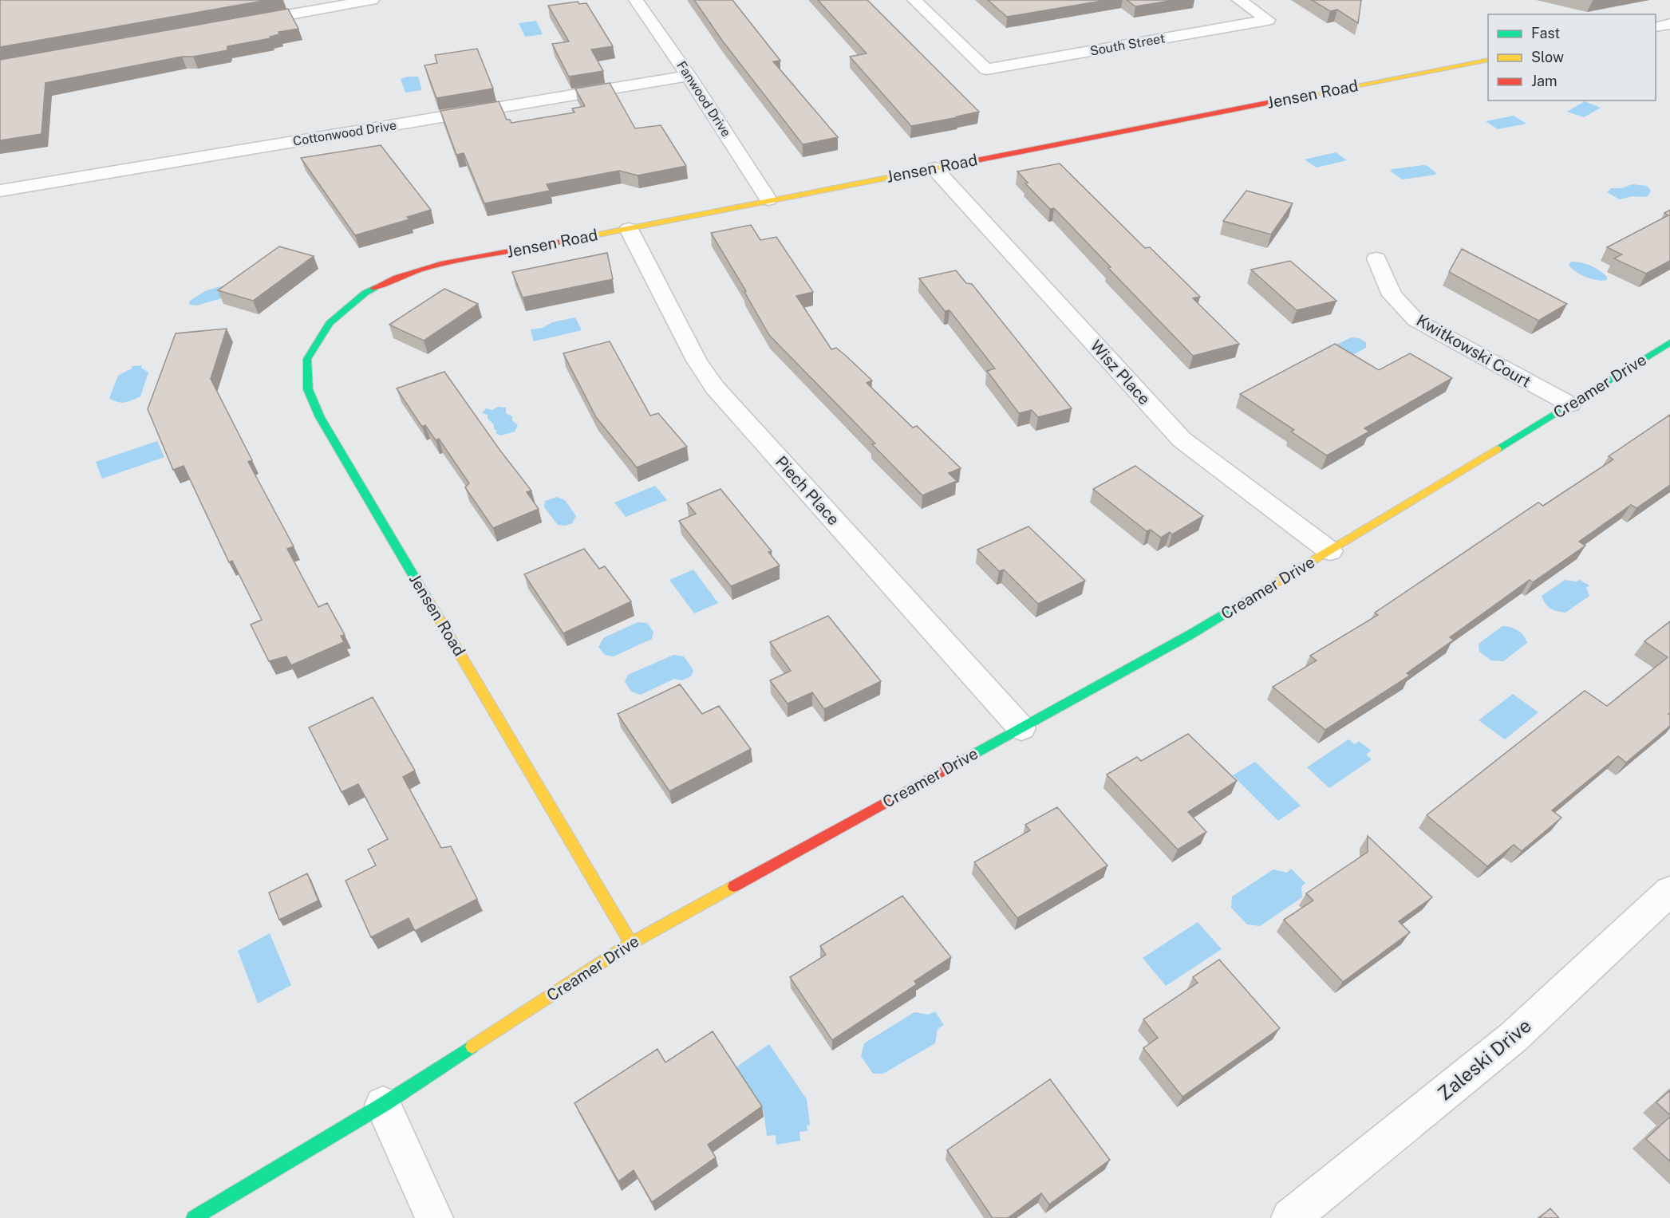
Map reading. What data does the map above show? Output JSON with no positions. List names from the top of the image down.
{
  "streets": {
    "street": [
      "South Street",
      "Jensen Road",
      "Fanwood Drive",
      "Cottonwood Drive",
      "Kwitkowski Court",
      "Wisz Place",
      "Creamer Drive",
      "Piech Place",
      "Zaleski Drive"
    ]
  },
  "crossings": [
    ["Jensen Road", "Fanwood Drive"],
    ["Jensen Road", "Wisz Place"],
    ["Jensen Road", "Creamer Drive"],
    ["Jensen Road", "Piech Place"],
    ["Fanwood Drive", "Cottonwood Drive"],
    ["Kwitkowski Court", "Creamer Drive"],
    ["Wisz Place", "Creamer Drive"],
    ["Creamer Drive", "Piech Place"]
  ],
  "legend": ["Fast", "Slow", "Jam"]
}
